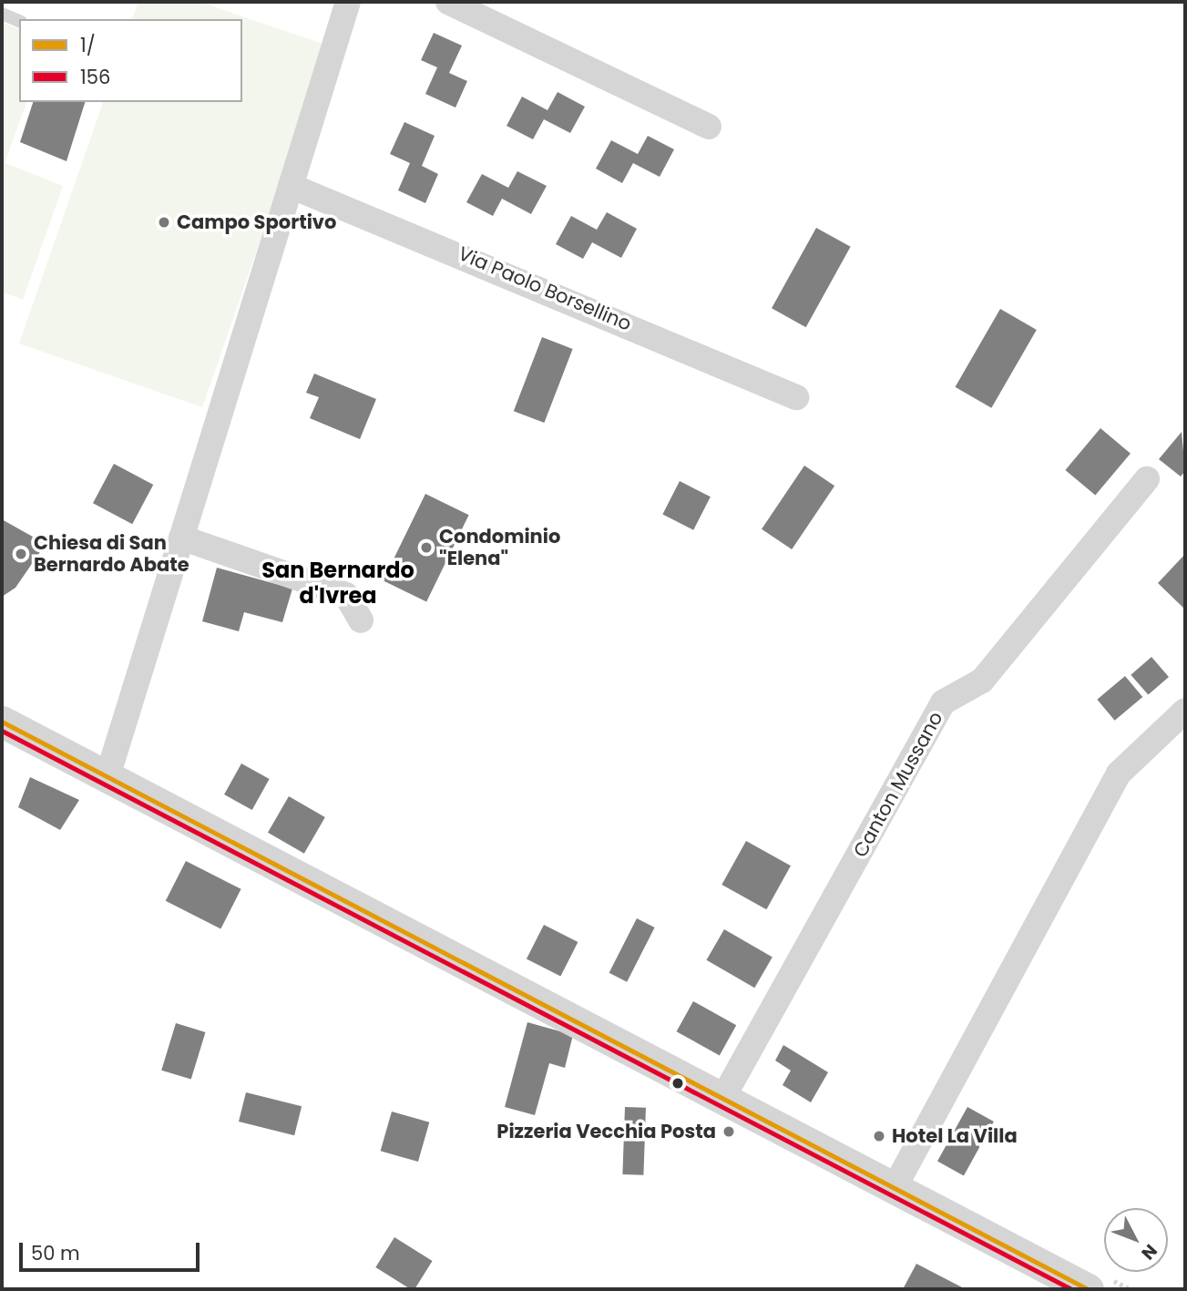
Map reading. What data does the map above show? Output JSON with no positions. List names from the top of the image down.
{
  "streets": {
    "street": ["Via Paolo Borsellino", "Canton Mussano"]
  },
  "districts": ["San Bernardo d'Ivrea"],
  "places": [
    "Campo Sportivo",
    "Condominio \"Elena\"",
    "Chiesa di San Bernardo Abate",
    "Pizzeria Vecchia Posta",
    "Hotel La Villa"
  ],
  "lines": ["transit line 1/", "transit line 156"],
  "legend": ["1/", "156"],
  "scale_bar": "50 m",
  "north": "bottom right"
}
